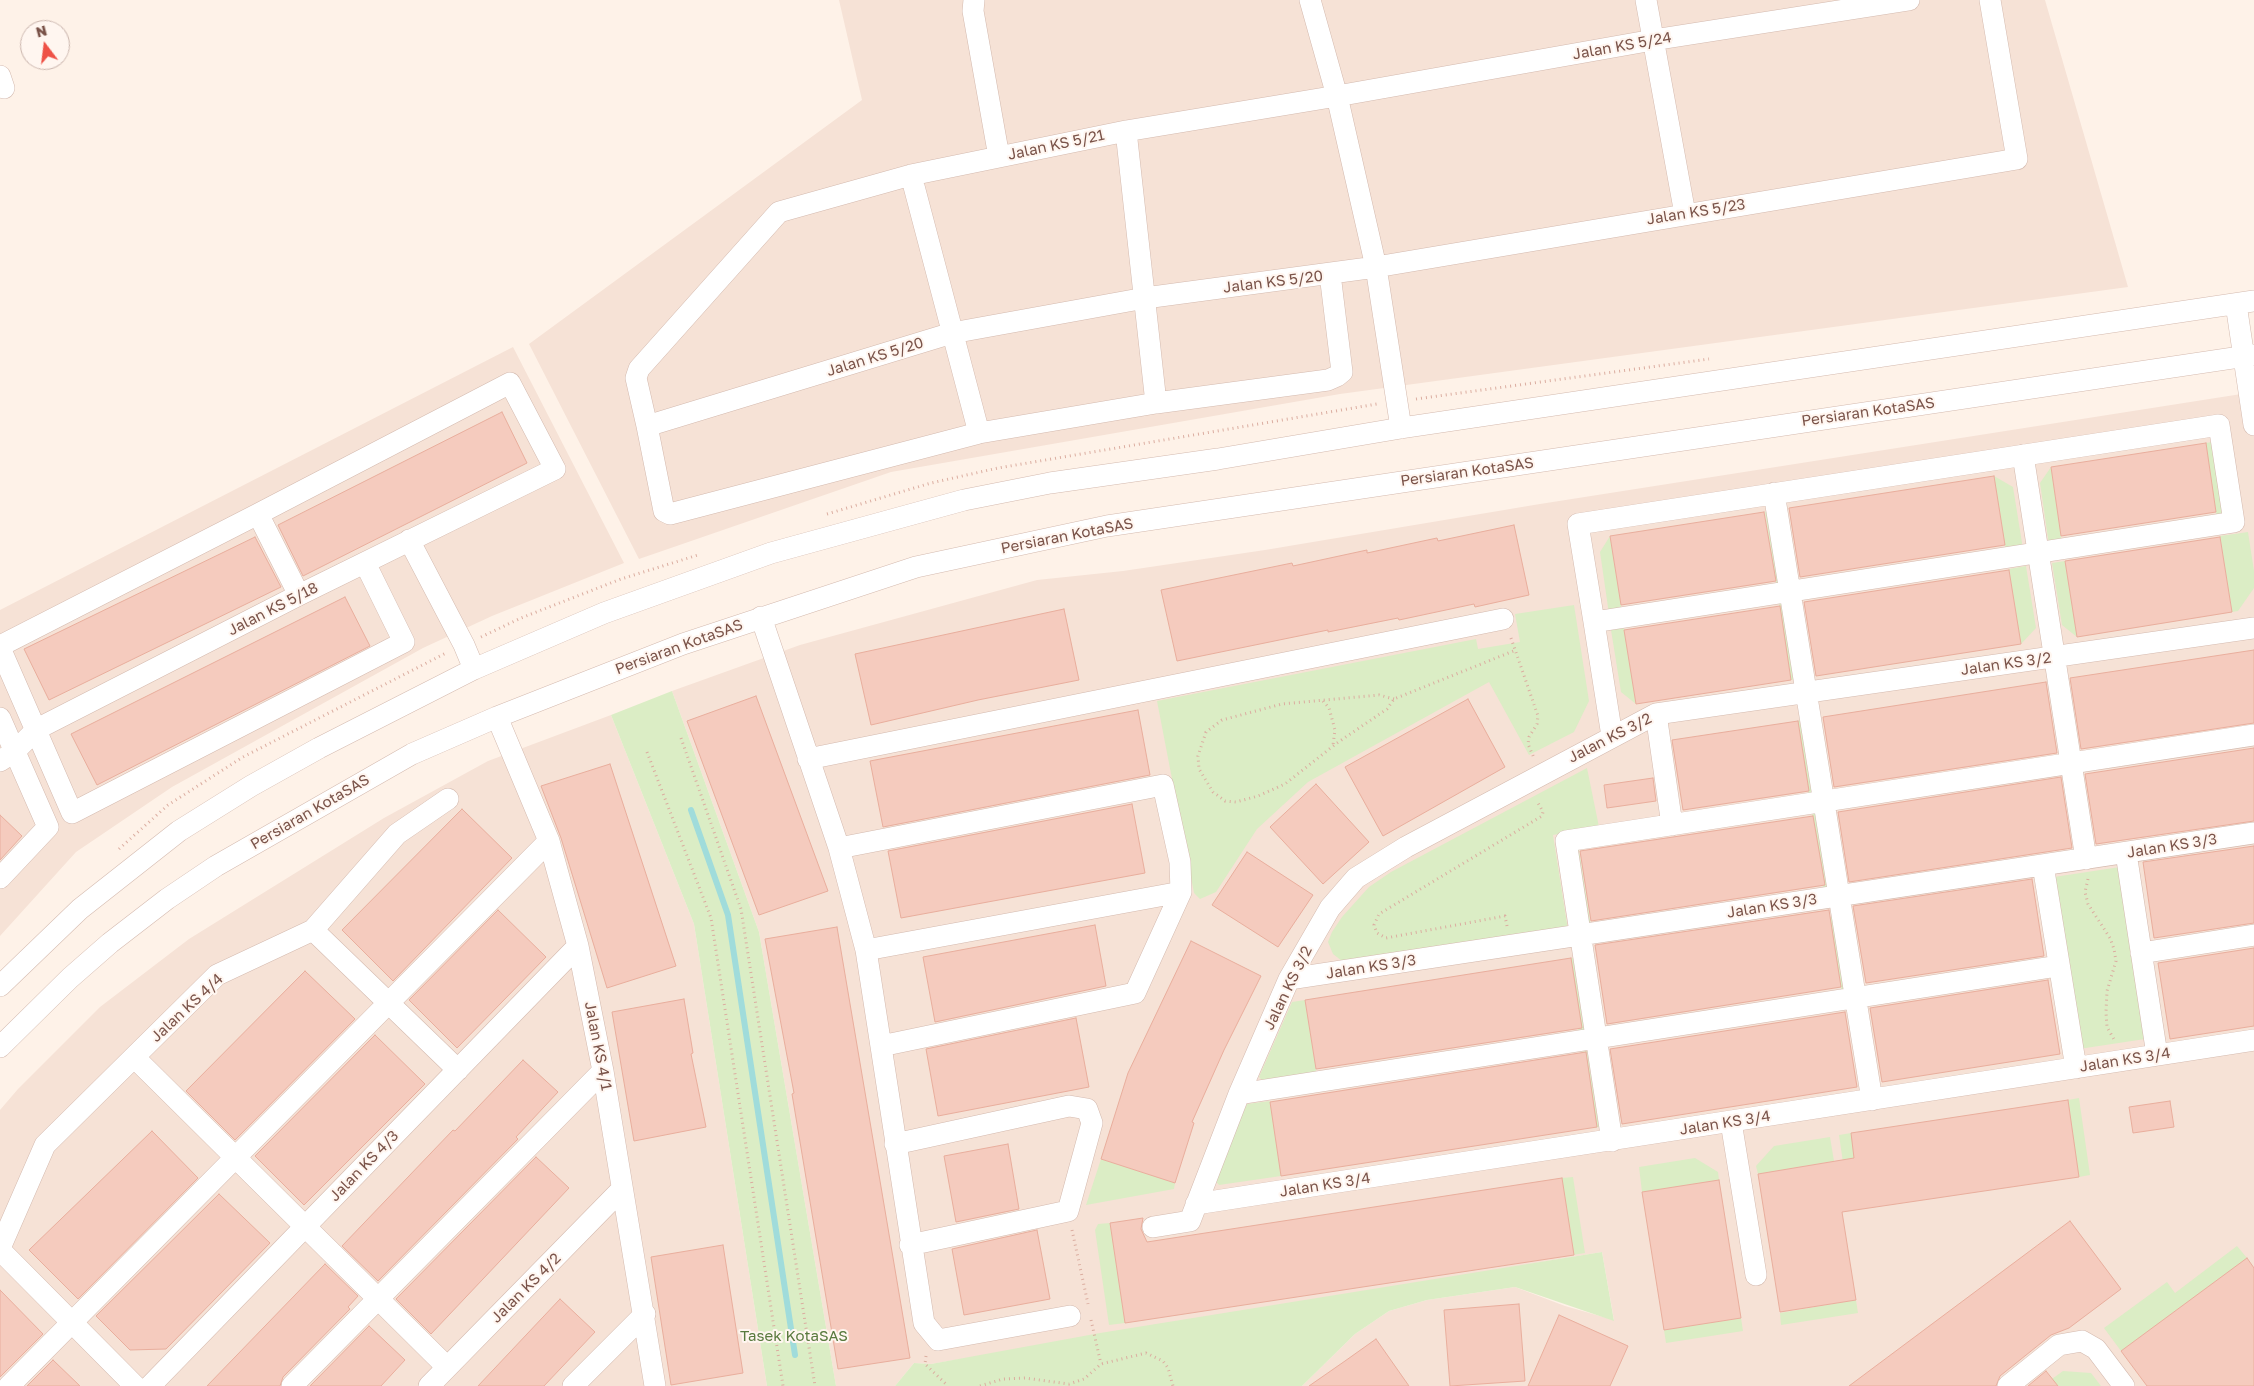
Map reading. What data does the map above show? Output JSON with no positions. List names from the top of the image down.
{
  "streets": {
    "street": [
      "Jalan KS 5/24",
      "Jalan KS 5/21",
      "Jalan KS 5/23",
      "Jalan KS 5/20",
      "Persiaran KotaSAS",
      "Jalan KS 5/18",
      "Jalan KS 3/2",
      "Jalan KS 3/3",
      "Jalan KS 4/4",
      "Jalan KS 4/1",
      "Jalan KS 3/4",
      "Jalan KS 4/3",
      "Jalan KS 4/2"
    ]
  },
  "crossings": [
    ["Jalan KS 5/24", "Jalan KS 5/21"],
    ["Jalan KS 5/21", "Jalan KS 5/20"],
    ["Jalan KS 5/23", "Jalan KS 5/20"],
    ["Persiaran KotaSAS", "Jalan KS 4/1"],
    ["Jalan KS 3/2", "Jalan KS 3/3"],
    ["Jalan KS 3/2", "Jalan KS 3/4"],
    ["Jalan KS 4/1", "Jalan KS 4/3"],
    ["Jalan KS 4/1", "Jalan KS 4/2"]
  ],
  "parks": ["Tasek KotaSAS"],
  "north": "top"
}
